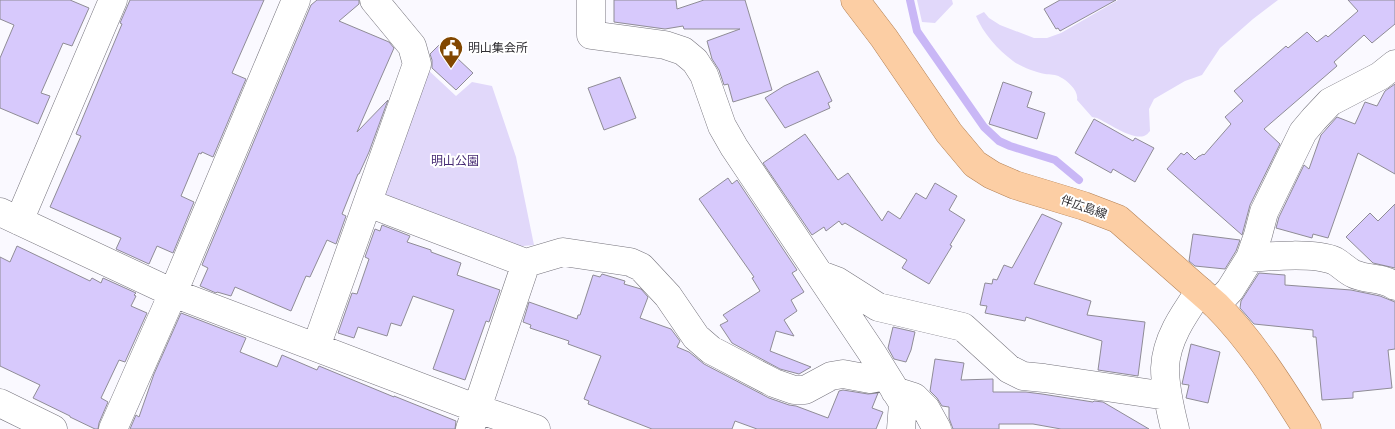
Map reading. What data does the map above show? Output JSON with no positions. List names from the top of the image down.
{
  "streets": {
    "main road": ["伴広島線"]
  },
  "parks": ["明山公園"],
  "places": {
    "public building": ["明山集会所"]
  }
}
